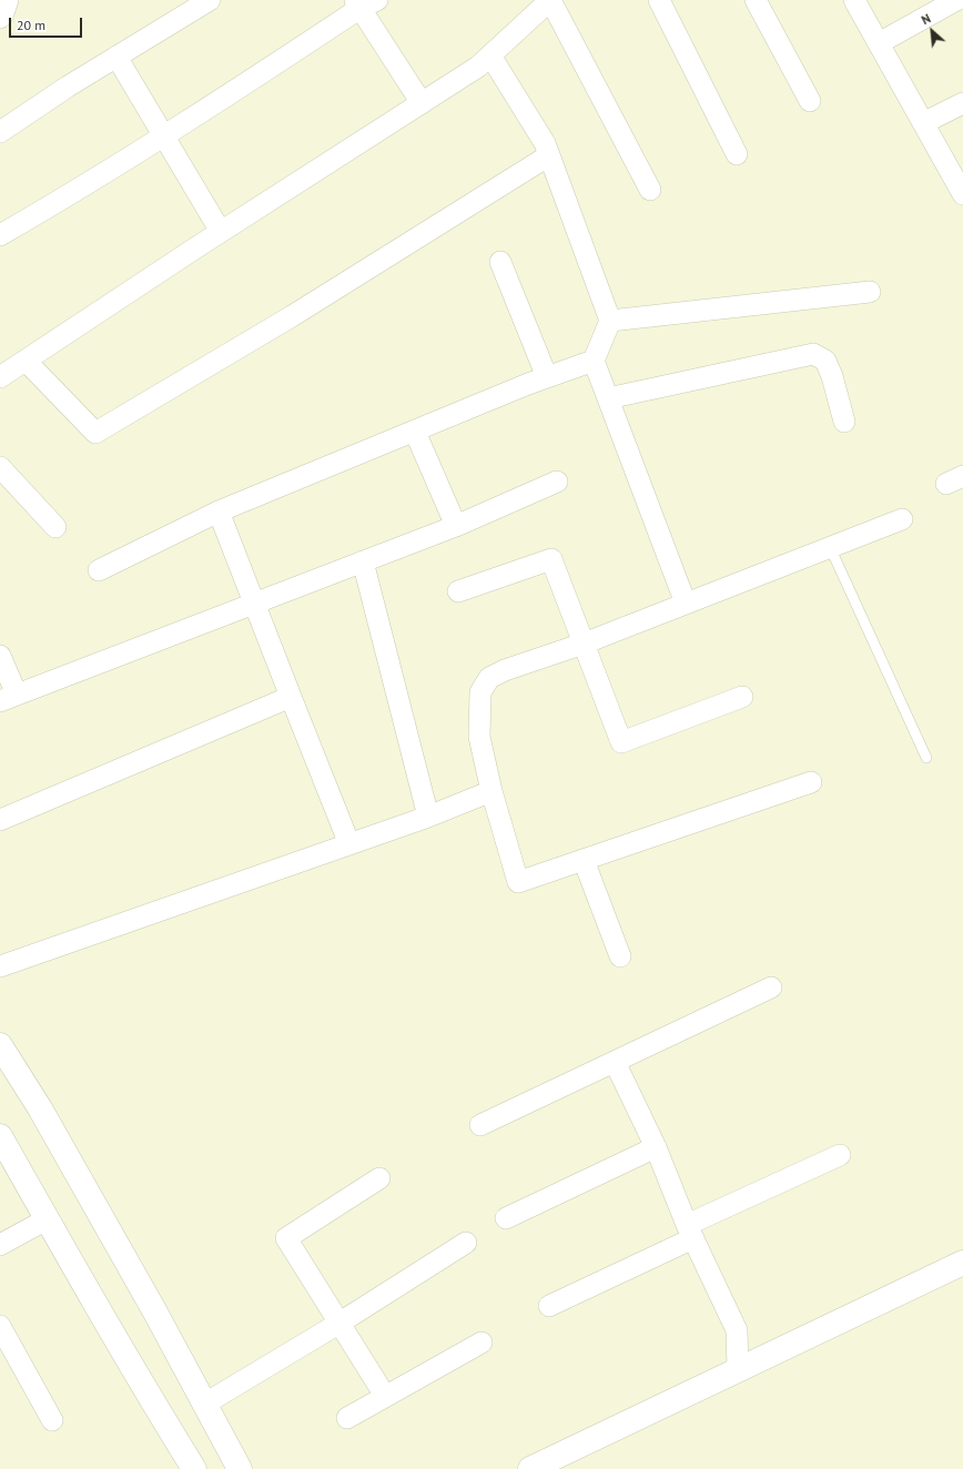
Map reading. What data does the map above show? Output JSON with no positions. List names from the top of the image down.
{
  "scale_bar": "20 m",
  "north": "top left"
}
